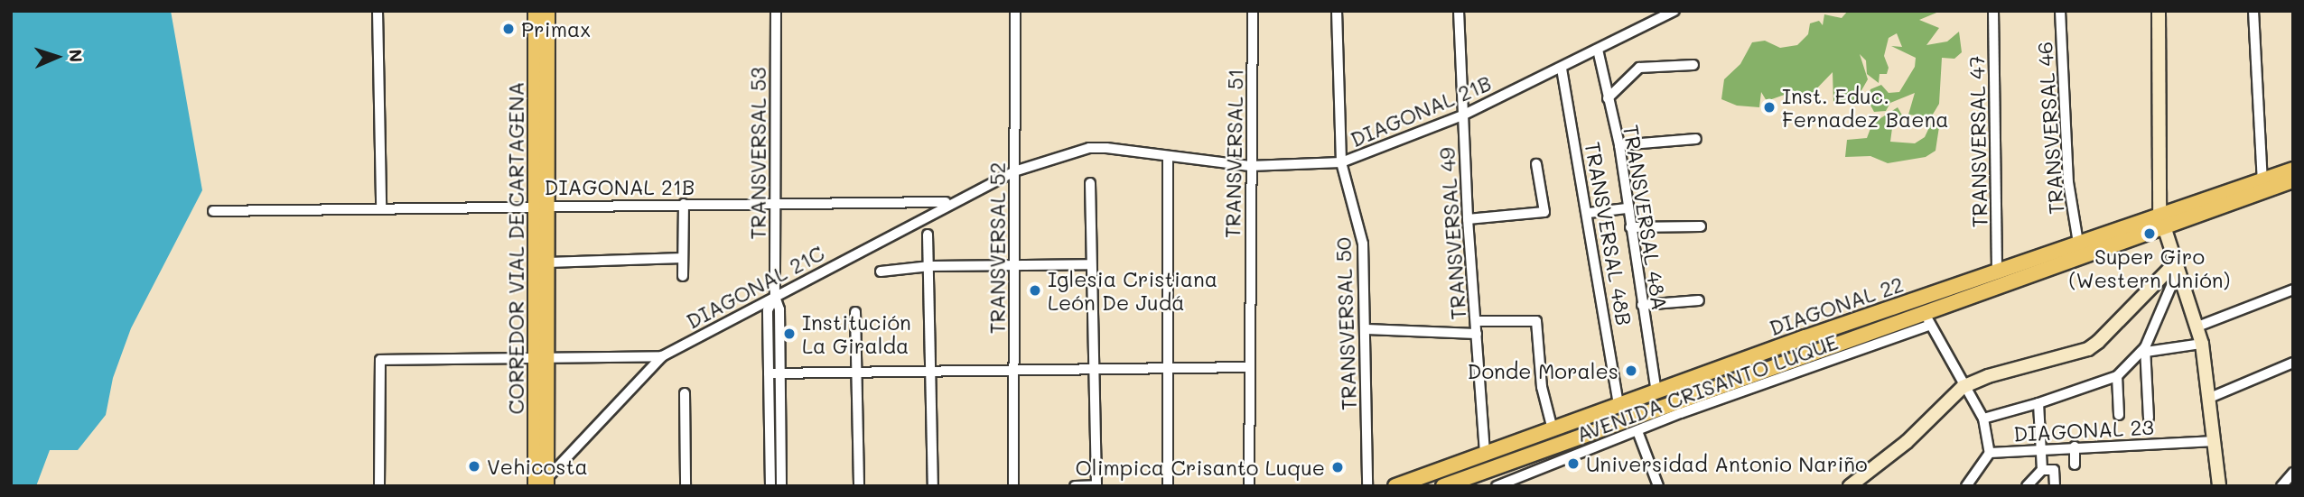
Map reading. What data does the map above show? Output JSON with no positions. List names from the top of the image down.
{
  "streets": {
    "main road": ["CORREDOR VIAL DE CARTAGENA", "DIAGONAL 22"],
    "street": [
      "DIAGONAL 21B",
      "TRANSVERSAL 46",
      "TRANSVERSAL 47",
      "TRANSVERSAL 53",
      "TRANSVERSAL 51",
      "TRANSVERSAL 48A",
      "TRANSVERSAL 49",
      "TRANSVERSAL 48B",
      "TRANSVERSAL 52",
      "DIAGONAL 21C",
      "TRANSVERSAL 50",
      "AVENIDA CRISANTO LUQUE",
      "DIAGONAL 23"
    ]
  },
  "crossings": [
    ["DIAGONAL 21B", "TRANSVERSAL 53"],
    ["DIAGONAL 21B", "TRANSVERSAL 51"],
    ["DIAGONAL 21B", "TRANSVERSAL 48A"],
    ["DIAGONAL 21B", "TRANSVERSAL 49"],
    ["DIAGONAL 21B", "TRANSVERSAL 48B"],
    ["DIAGONAL 21B", "CORREDOR VIAL DE CARTAGENA"],
    ["DIAGONAL 21B", "TRANSVERSAL 52"],
    ["DIAGONAL 21B", "DIAGONAL 21C"],
    ["DIAGONAL 21B", "TRANSVERSAL 50"],
    ["TRANSVERSAL 46", "DIAGONAL 22"],
    ["TRANSVERSAL 47", "DIAGONAL 22"],
    ["TRANSVERSAL 53", "DIAGONAL 21C"],
    ["TRANSVERSAL 48A", "DIAGONAL 22"],
    ["TRANSVERSAL 49", "DIAGONAL 22"],
    ["TRANSVERSAL 48B", "DIAGONAL 22"],
    ["CORREDOR VIAL DE CARTAGENA", "DIAGONAL 21C"],
    ["TRANSVERSAL 52", "DIAGONAL 21C"]
  ],
  "places": [
    "Primax",
    "Inst. Educ. Fernadez Baena",
    "Super Giro (Western Unión)",
    "Iglesia Cristiana León De Judá",
    "Institución La Giralda",
    "Donde Morales",
    "Universidad Antonio Nariño",
    "Vehicosta",
    "Olimpica Crisanto Luque"
  ],
  "north": "right"
}
